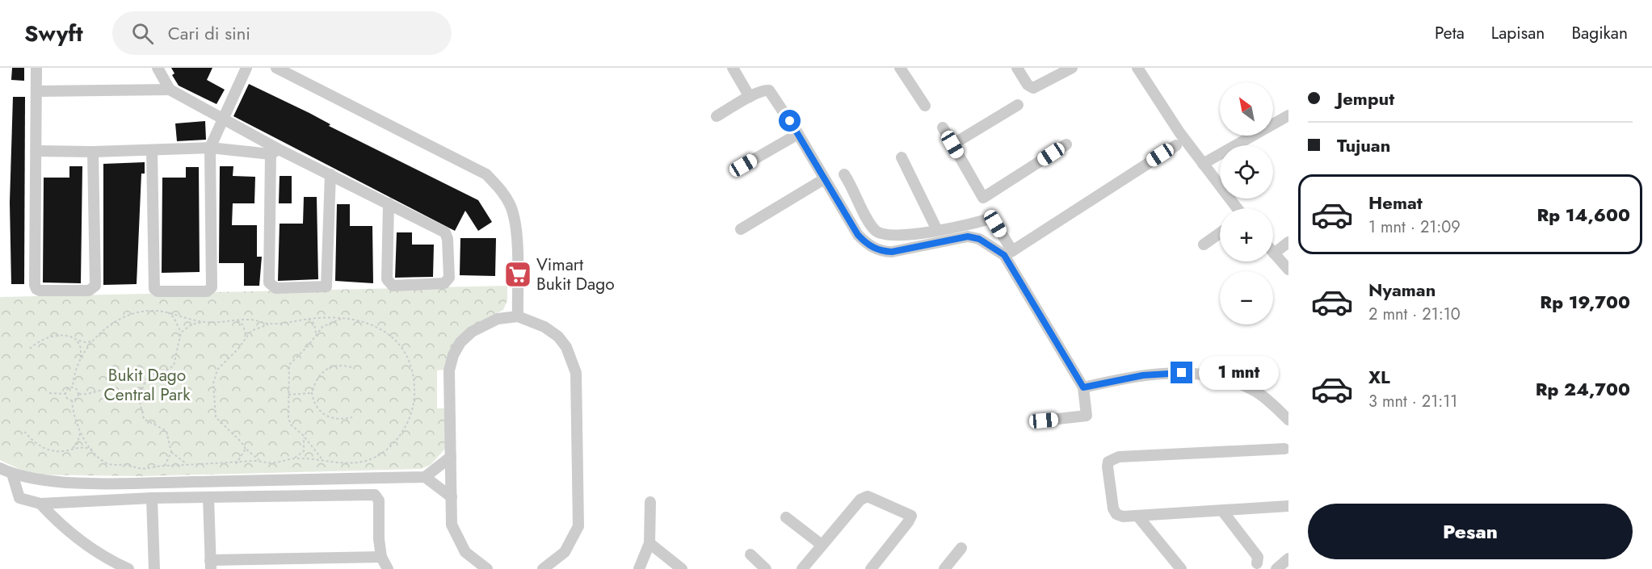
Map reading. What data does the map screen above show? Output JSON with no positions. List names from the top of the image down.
{
  "parks": ["Bukit Dago Central Park"],
  "places": {
    "supermarket": ["Vimart Bukit Dago"]
  },
  "north": "top left",
  "page": {
    "header": "Swyft",
    "search": "Cari di sini",
    "nav": ["Peta", "Lapisan", "Bagikan"],
    "banner": ["Jemput", "Tujuan"],
    "map_buttons": ["+", "−"],
    "list": [
      {
        "name": "Hemat",
        "note": "1 mnt · 21:09",
        "value": "Rp 14,600"
      },
      {
        "name": "Nyaman",
        "note": "2 mnt · 21:10",
        "value": "Rp 19,700"
      },
      {
        "name": "XL",
        "note": "3 mnt · 21:11",
        "value": "Rp 24,700"
      }
    ],
    "bubble": "1 mnt",
    "buttons": "Pesan"
  }
}
